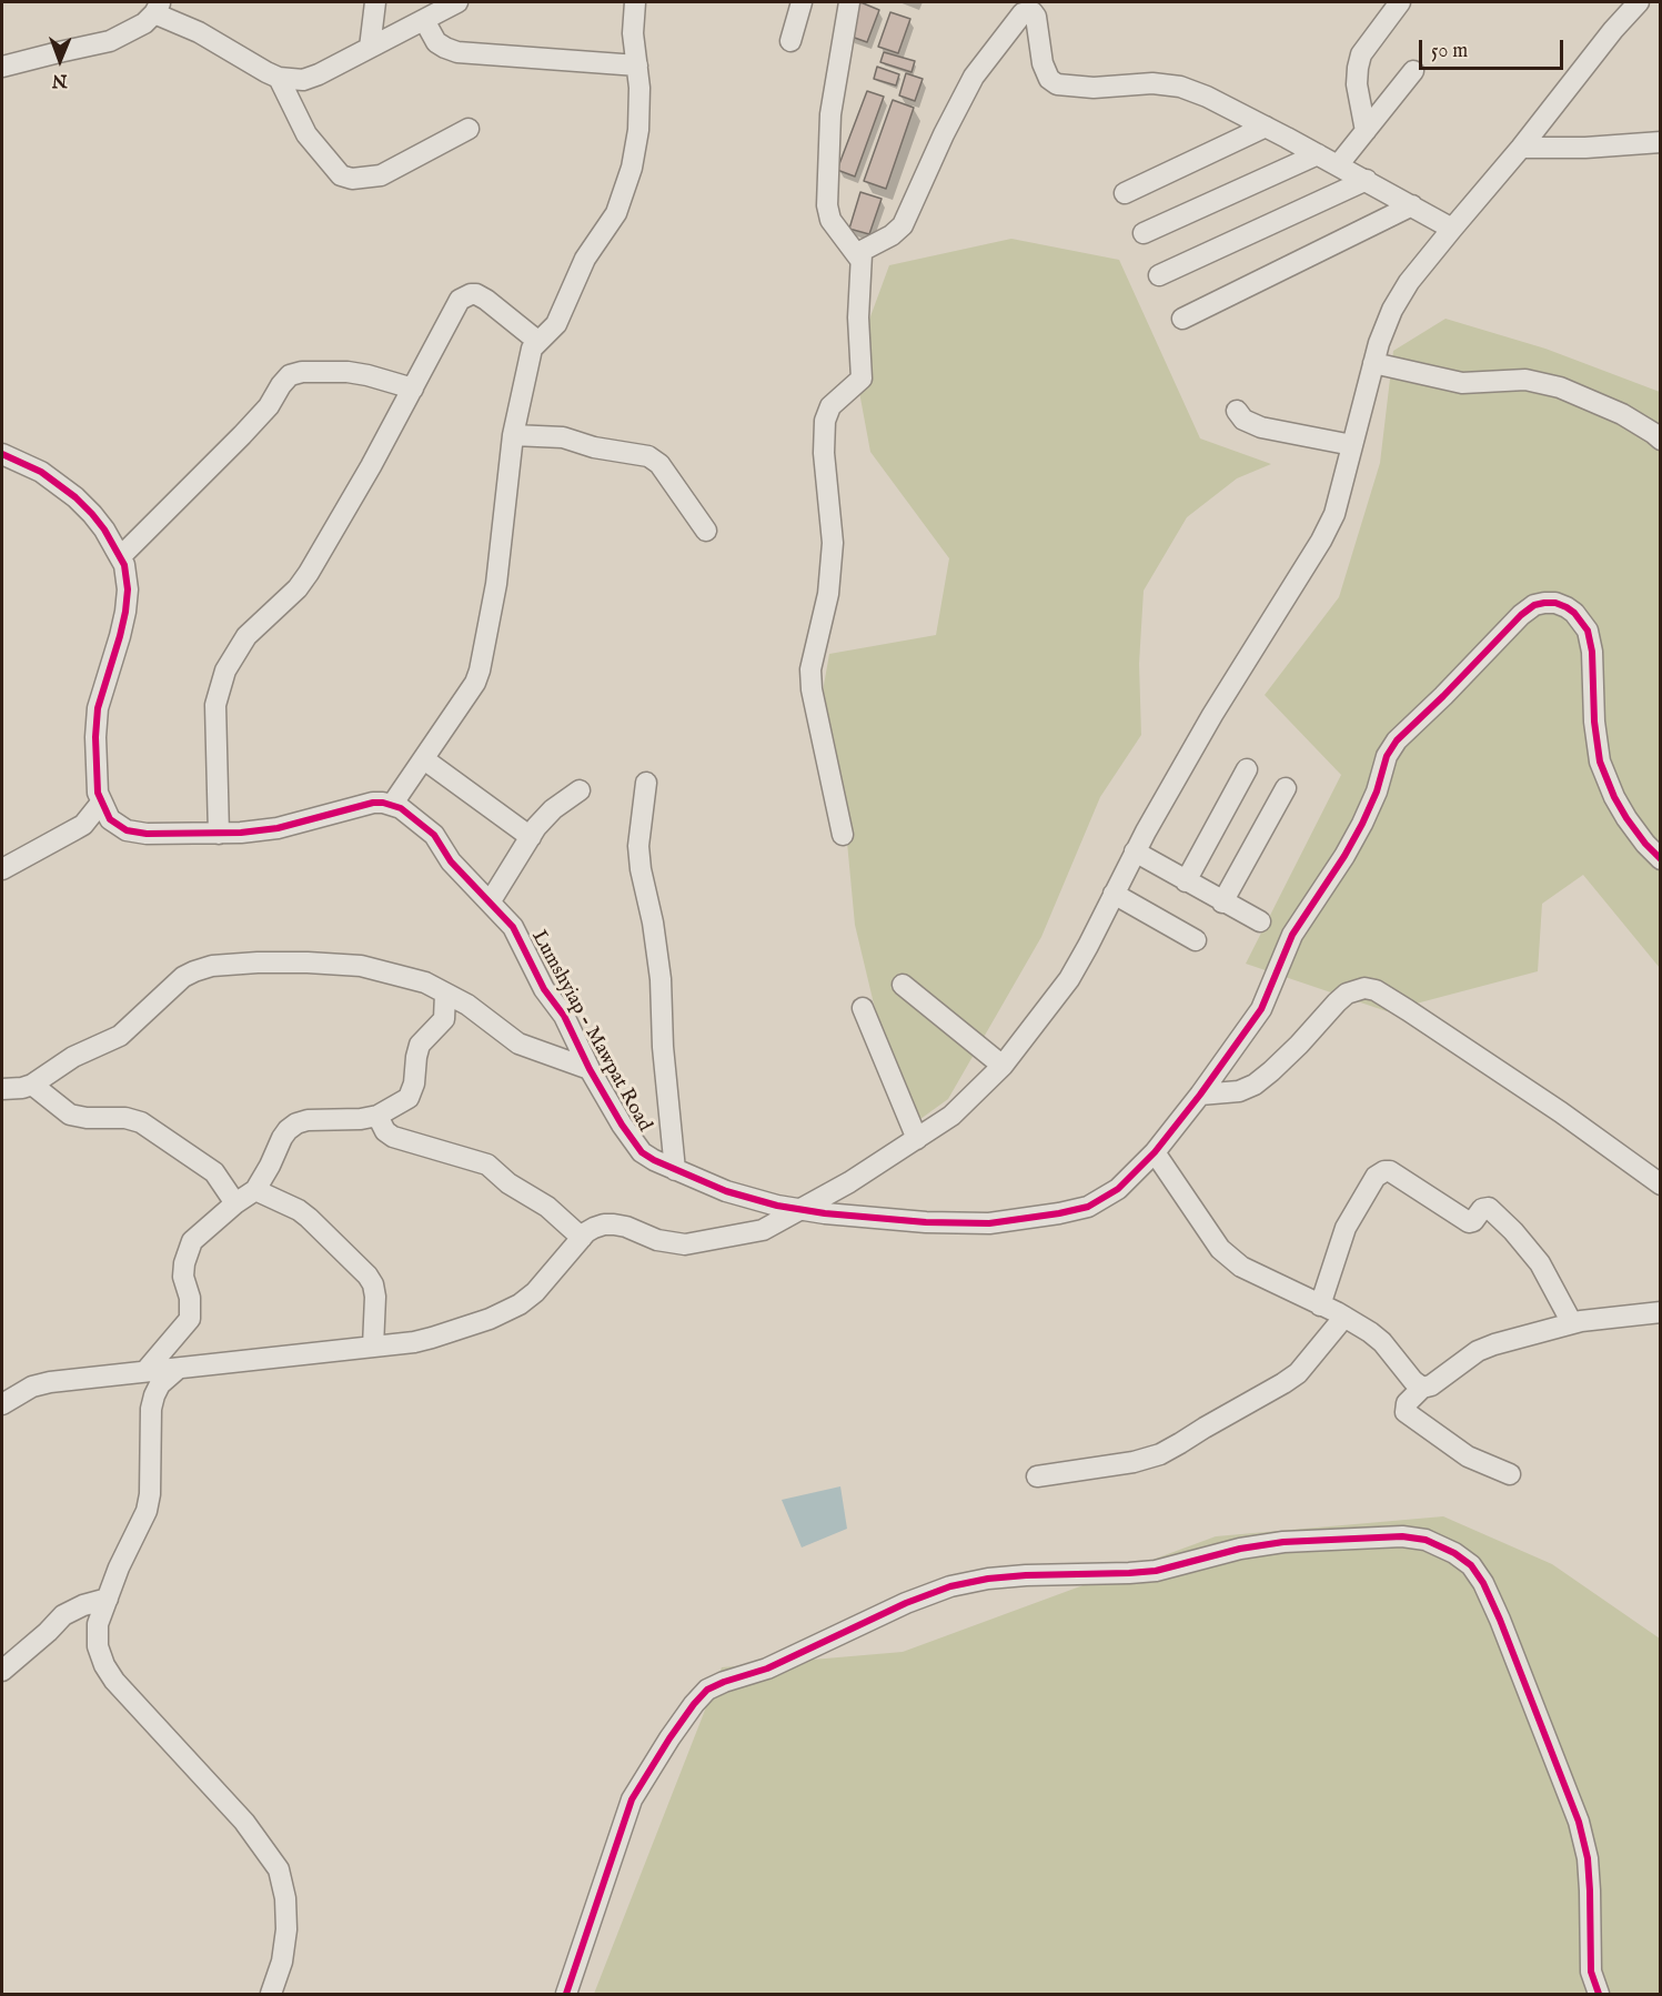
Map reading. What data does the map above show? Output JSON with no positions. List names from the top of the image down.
{
  "streets": {
    "street": ["Lumshyiap - Mawpat Road"]
  },
  "scale_bar": "50 m",
  "north": "bottom"
}
